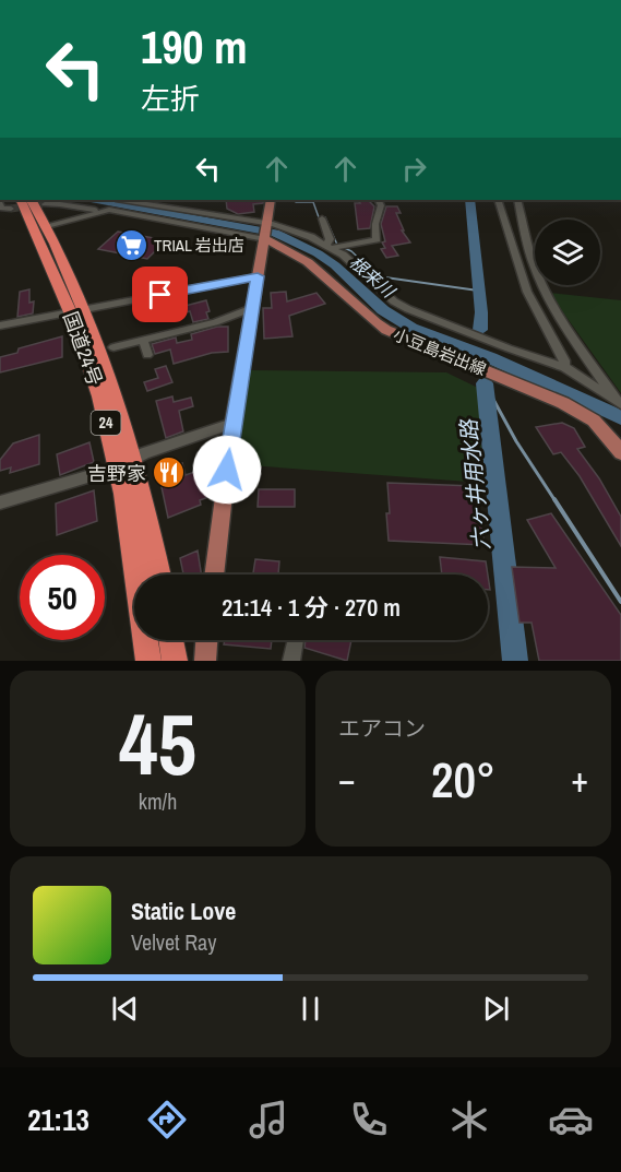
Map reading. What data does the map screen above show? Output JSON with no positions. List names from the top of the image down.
{
  "streets": {
    "highway": ["国道24号", "24"],
    "main road": ["小豆島岩出線"]
  },
  "water": ["根来川", "六ヶ井用水路"],
  "places": {
    "supermarket": ["TRIAL 岩出店"],
    "restaurant": ["吉野家"]
  },
  "page": {
    "turn": ["190 m", "左折"],
    "limit": "50",
    "trip": "21:14 · 1 分 · 270 m",
    "tile": [
      ["45", "km/h"],
      "エアコン"
    ],
    "heat": ["−", "20°", "+"],
    "song": ["Static Love", "Velvet Ray"],
    "tabs": "21:13"
  }
}
